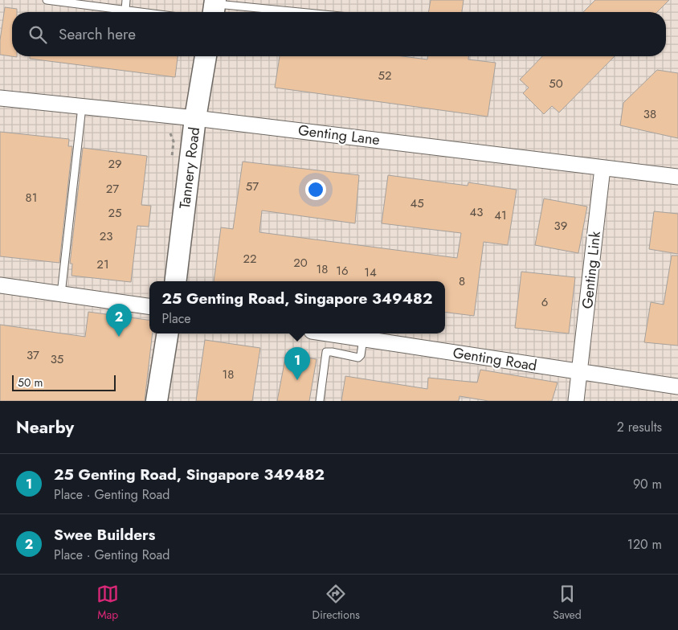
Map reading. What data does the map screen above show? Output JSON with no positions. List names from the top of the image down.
{
  "streets": {
    "street": [
      "Genting Lane",
      "Tannery Road",
      "Genting Link",
      "Genting Road"
    ]
  },
  "crossings": [
    ["Genting Lane", "Tannery Road"],
    ["Genting Lane", "Genting Link"],
    ["Genting Link", "Genting Road"]
  ],
  "house_numbers": [
    "52",
    "50",
    "38",
    "29",
    "57",
    "27",
    "81",
    "45",
    "43",
    "25",
    "41",
    "39",
    "23",
    "22",
    "20",
    "21",
    "18",
    "16",
    "14",
    "8",
    "6",
    "37",
    "35",
    "18"
  ],
  "scale_bar": "50 m",
  "page": {
    "search": "Search here",
    "popup": ["25 Genting Road, Singapore 349482", "Place"],
    "pins": ["2", "1"],
    "scale": "50 m",
    "heading": ["Nearby", "2 results"],
    "list": [
      {
        "mark": "1",
        "name": "25 Genting Road, Singapore 349482",
        "note": "Place · Genting Road",
        "value": "90 m"
      },
      {
        "mark": "2",
        "name": "Swee Builders",
        "note": "Place · Genting Road",
        "value": "120 m"
      }
    ],
    "nav": ["Map", "Directions", "Saved"]
  }
}
